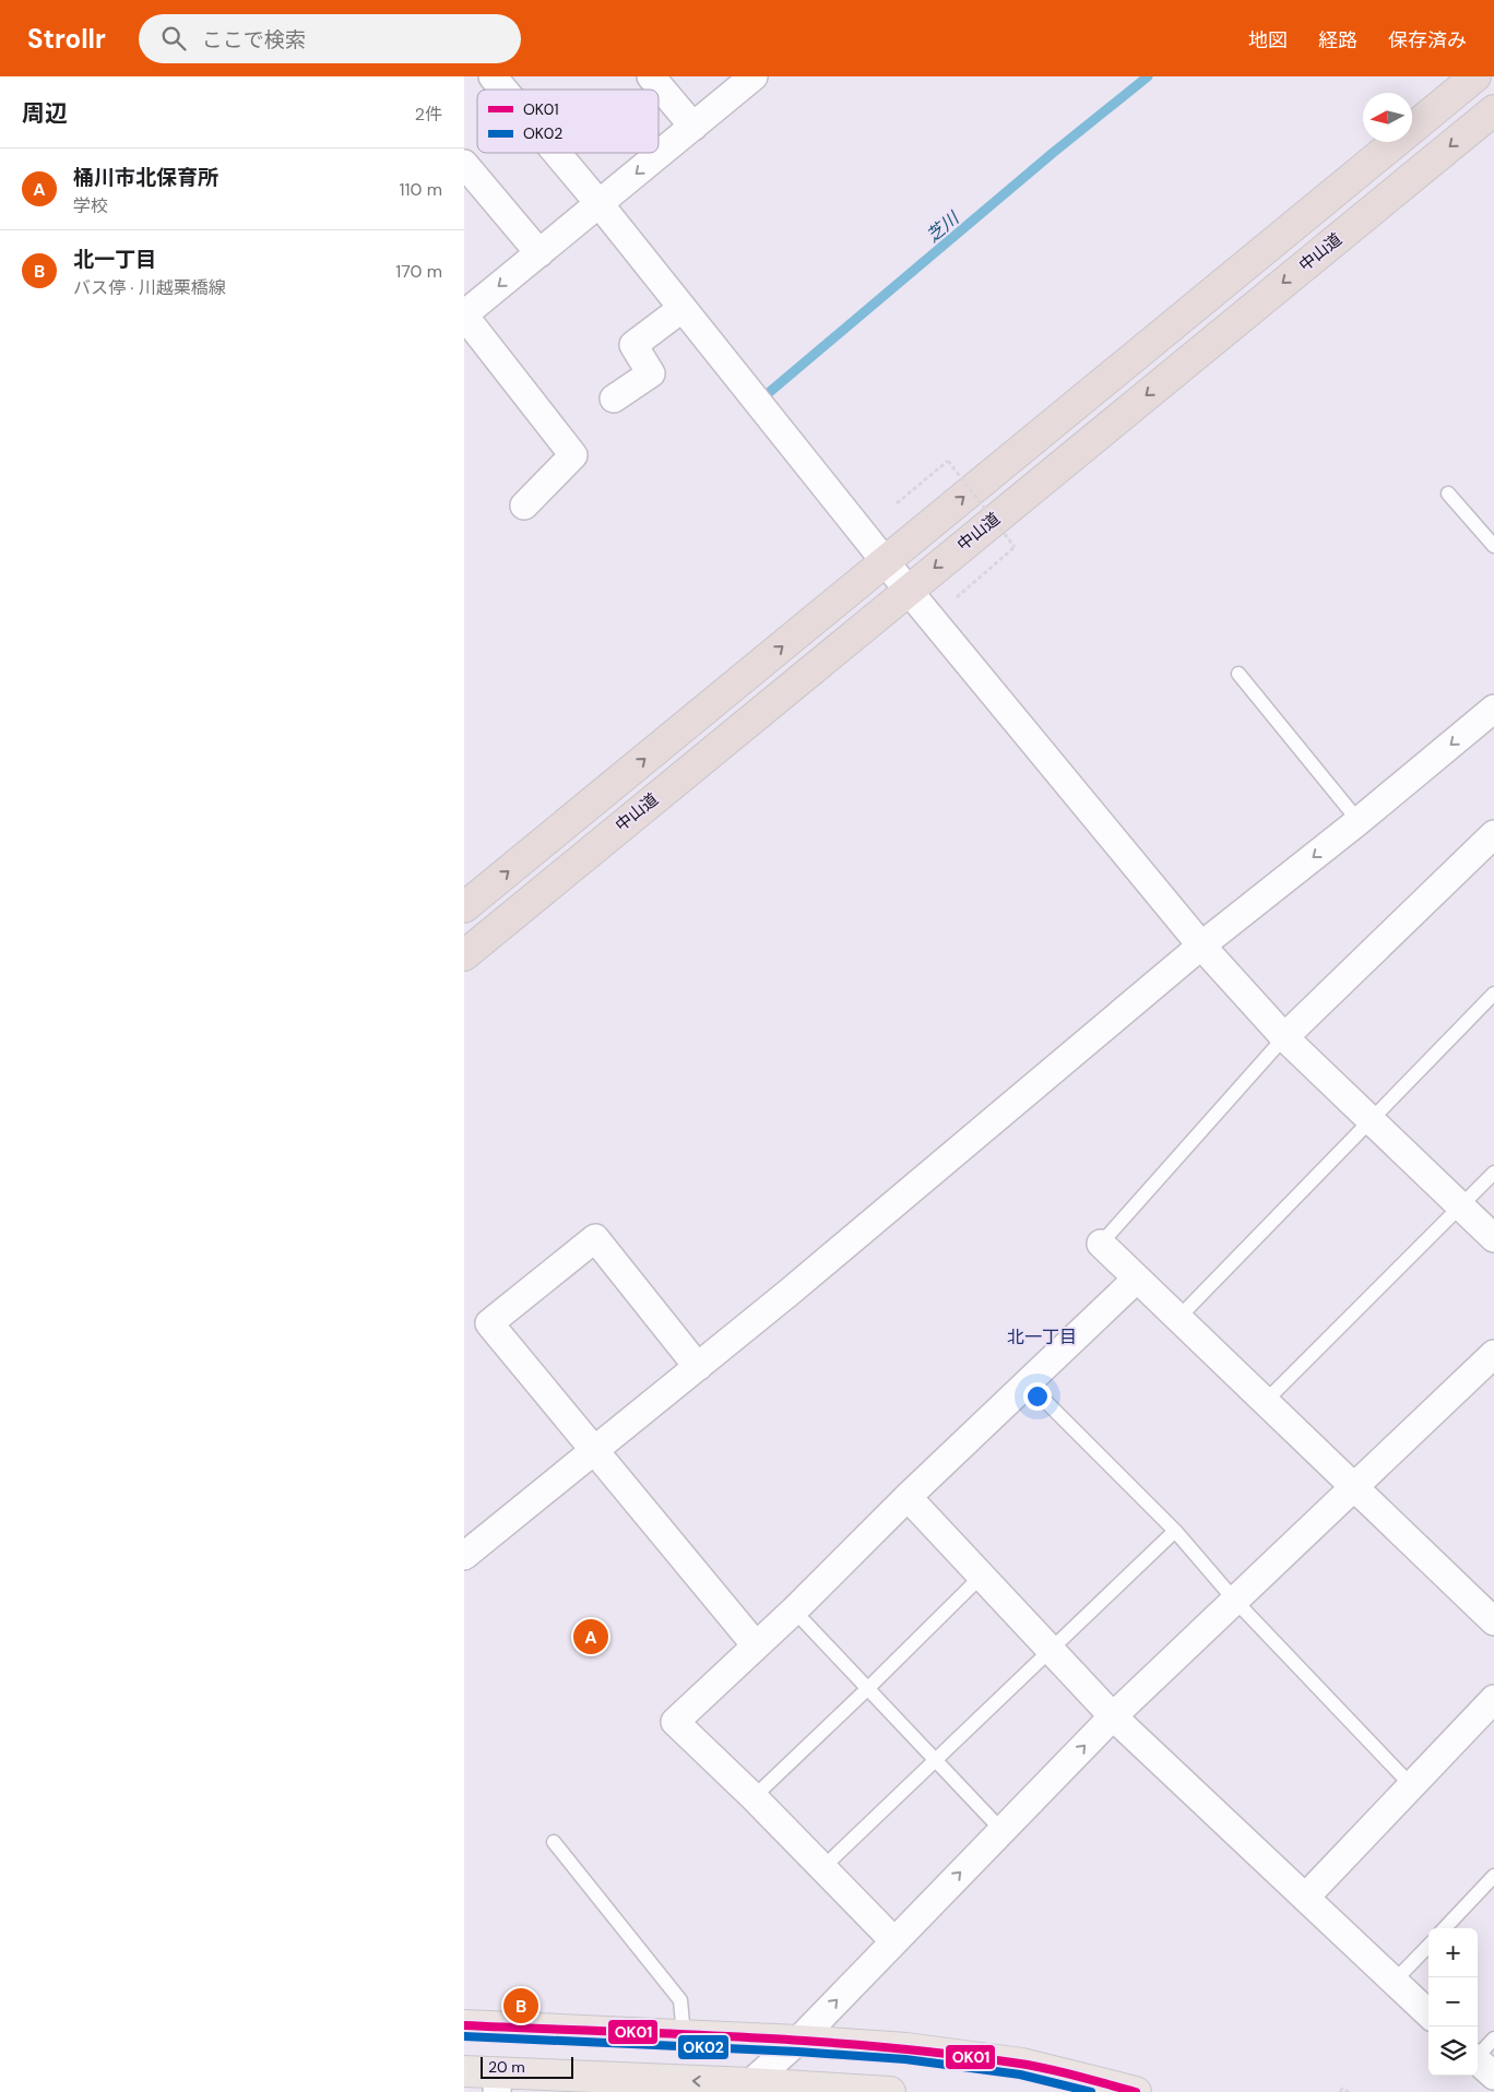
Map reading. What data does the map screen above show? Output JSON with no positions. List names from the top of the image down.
{
  "streets": {
    "highway": ["中山道"]
  },
  "districts": ["北一丁目"],
  "water": ["芝川"],
  "lines": ["transit line OK01", "transit line OK02"],
  "legend": ["OK01", "OK02"],
  "scale_bar": "20 m",
  "north": "left",
  "page": {
    "header": "Strollr",
    "search": "ここで検索",
    "nav": ["地図", "経路", "保存済み"],
    "heading": ["周辺", "2件"],
    "list": [
      {
        "mark": "A",
        "name": "桶川市北保育所",
        "note": "学校",
        "value": "110 m"
      },
      {
        "mark": "B",
        "name": "北一丁目",
        "note": "バス停 · 川越栗橋線",
        "value": "170 m"
      }
    ],
    "pins": ["A", "B"],
    "map_buttons": ["+", "−"],
    "scale": "20 m"
  }
}
